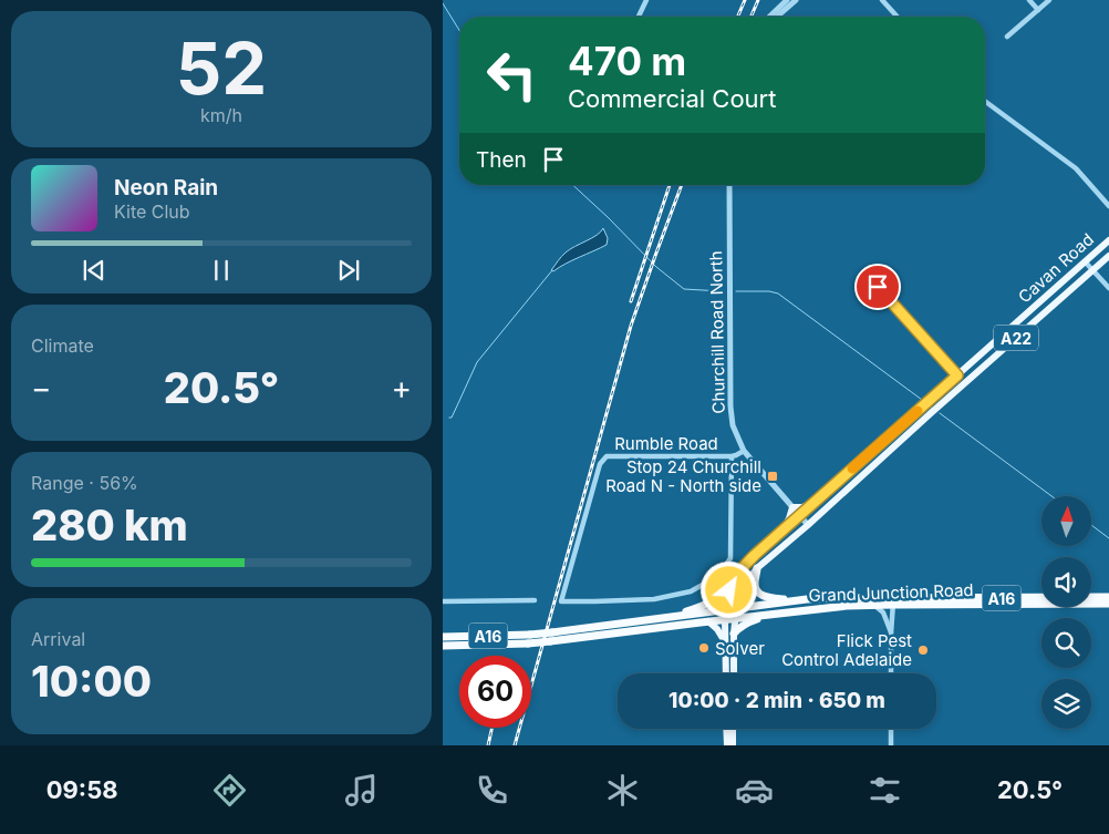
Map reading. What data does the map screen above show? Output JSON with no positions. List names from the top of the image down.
{
  "streets": {
    "highway": [
      "Cavan Road",
      "A22",
      "Grand Junction Road",
      "A16"
    ],
    "street": ["Churchill Road North", "Rumble Road"]
  },
  "crossings": [
    ["Cavan Road", "Churchill Road North"],
    ["Cavan Road", "A22"],
    ["Cavan Road", "Grand Junction Road"],
    ["Churchill Road North", "Rumble Road"],
    ["A22", "Grand Junction Road"]
  ],
  "places": {
    "transit": ["Stop 24 Churchill Road N - North side"],
    "other": ["Solver", "Flick Pest Control Adelaide"]
  },
  "north": "top",
  "page": {
    "tile": [
      ["52", "km/h"],
      "Climate",
      ["Range · 56%", "280 km"],
      ["Arrival", "10:00"]
    ],
    "turn": ["470 m", "Commercial Court"],
    "then": "Then",
    "song": ["Neon Rain", "Kite Club"],
    "heat": ["−", "20.5°", "+"],
    "limit": "60",
    "trip": "10:00 · 2 min · 650 m",
    "tabs": ["09:58", "20.5°"]
  }
}
